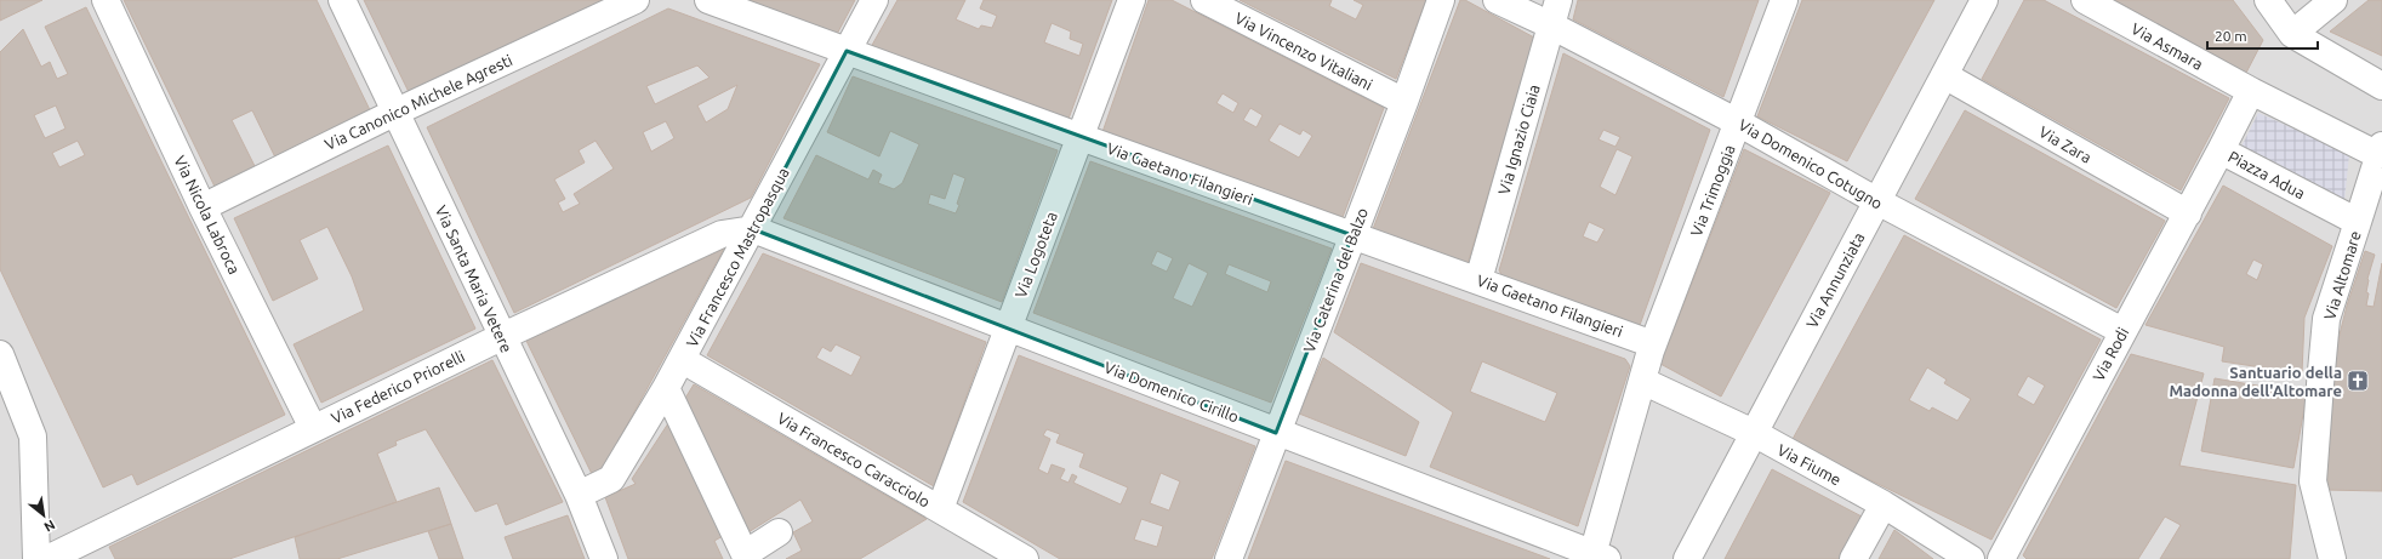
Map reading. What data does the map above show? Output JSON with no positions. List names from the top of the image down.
{
  "streets": {
    "street": [
      "Via Asmara",
      "Via Vincenzo Vitaliani",
      "Via Canonico Michele Agresti",
      "Via Ignazio Ciaia",
      "Via Zara",
      "Via Domenico Cotugno",
      "Via Gaetano Filangieri",
      "Piazza Adua",
      "Via Trimoggia",
      "Via Nicola Labroca",
      "Via Logoteta",
      "Via Francesco Mastropasqua",
      "Via Altomare",
      "Via Santa Maria Vetere",
      "Via Caterina del Balzo",
      "Via Annunziata",
      "Via Rodi",
      "Via Federico Priorelli",
      "Via Domenico Cirillo",
      "Via Francesco Caracciolo",
      "Via Fiume"
    ]
  },
  "crossings": [
    ["Via Asmara", "Piazza Adua"],
    ["Via Vincenzo Vitaliani", "Via Caterina del Balzo"],
    ["Via Canonico Michele Agresti", "Via Nicola Labroca"],
    ["Via Canonico Michele Agresti", "Via Santa Maria Vetere"],
    ["Via Ignazio Ciaia", "Via Domenico Cotugno"],
    ["Via Ignazio Ciaia", "Via Gaetano Filangieri"],
    ["Via Zara", "Via Annunziata"],
    ["Via Zara", "Via Rodi"],
    ["Via Domenico Cotugno", "Via Trimoggia"],
    ["Via Domenico Cotugno", "Via Annunziata"],
    ["Via Domenico Cotugno", "Via Rodi"],
    ["Via Gaetano Filangieri", "Via Trimoggia"],
    ["Via Gaetano Filangieri", "Via Logoteta"],
    ["Via Gaetano Filangieri", "Via Francesco Mastropasqua"],
    ["Via Gaetano Filangieri", "Via Caterina del Balzo"],
    ["Piazza Adua", "Via Altomare"],
    ["Piazza Adua", "Via Rodi"],
    ["Via Trimoggia", "Via Fiume"],
    ["Via Nicola Labroca", "Via Federico Priorelli"],
    ["Via Logoteta", "Via Domenico Cirillo"],
    ["Via Logoteta", "Via Francesco Caracciolo"],
    ["Via Francesco Mastropasqua", "Via Santa Maria Vetere"],
    ["Via Francesco Mastropasqua", "Via Federico Priorelli"],
    ["Via Francesco Mastropasqua", "Via Domenico Cirillo"],
    ["Via Francesco Mastropasqua", "Via Francesco Caracciolo"],
    ["Via Santa Maria Vetere", "Via Federico Priorelli"],
    ["Via Caterina del Balzo", "Via Domenico Cirillo"],
    ["Via Annunziata", "Via Fiume"],
    ["Via Federico Priorelli", "Via Domenico Cirillo"]
  ],
  "places": {
    "church": ["Santuario della Madonna dell'Altomare"]
  },
  "scale_bar": "20 m",
  "north": "bottom right"
}
